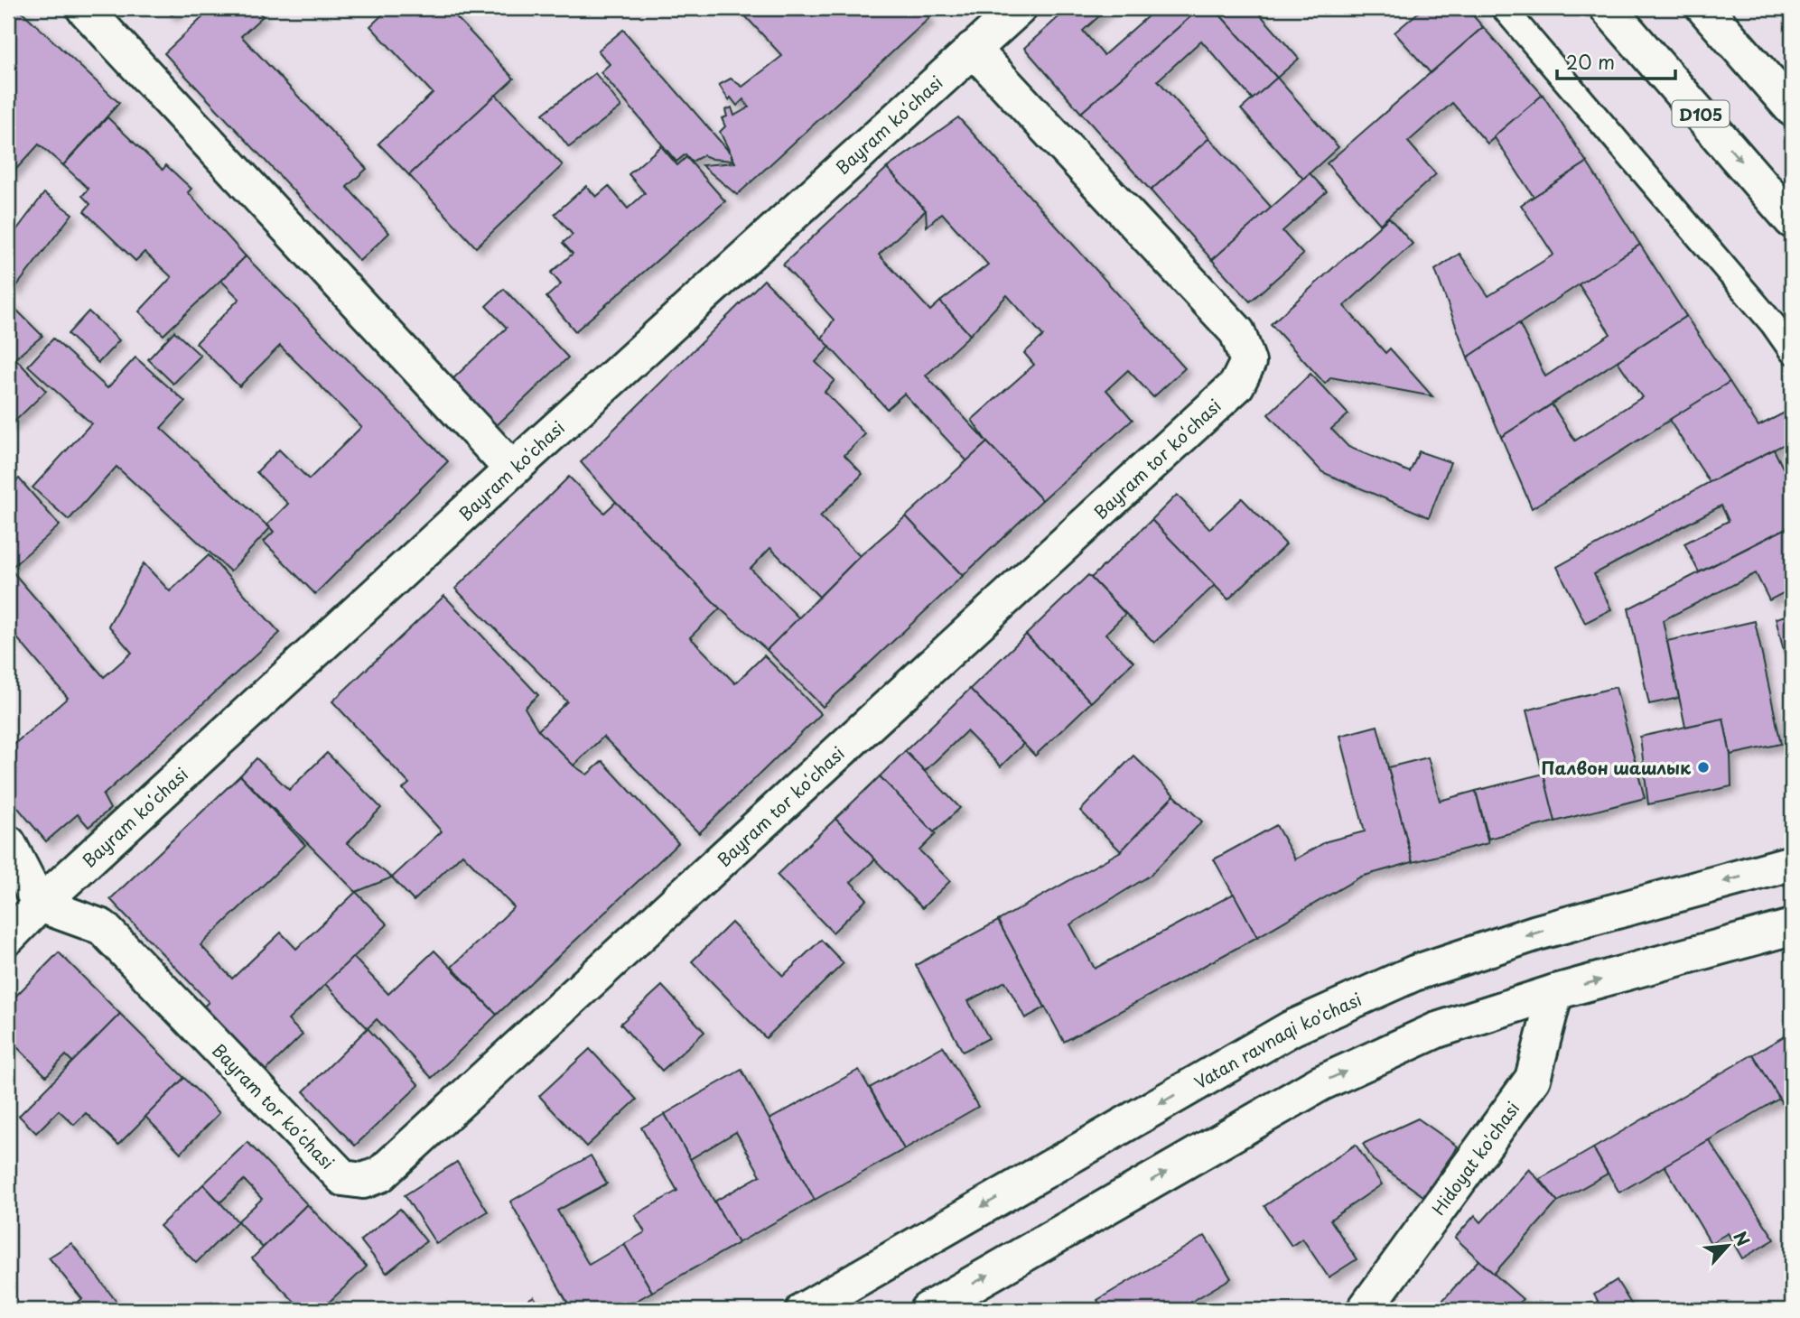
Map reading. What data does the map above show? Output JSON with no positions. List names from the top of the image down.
{
  "streets": {
    "main road": [
      "D105",
      "Bayram koʻchasi",
      "Bayram tor koʻchasi",
      "Vatan ravnaqi ko'chasi",
      "Hidoyat ko'chasi"
    ]
  },
  "crossings": [
    ["Bayram koʻchasi", "Bayram tor koʻchasi"]
  ],
  "places": ["Палвон шашлык"],
  "scale_bar": "20 m",
  "north": "top right"
}
